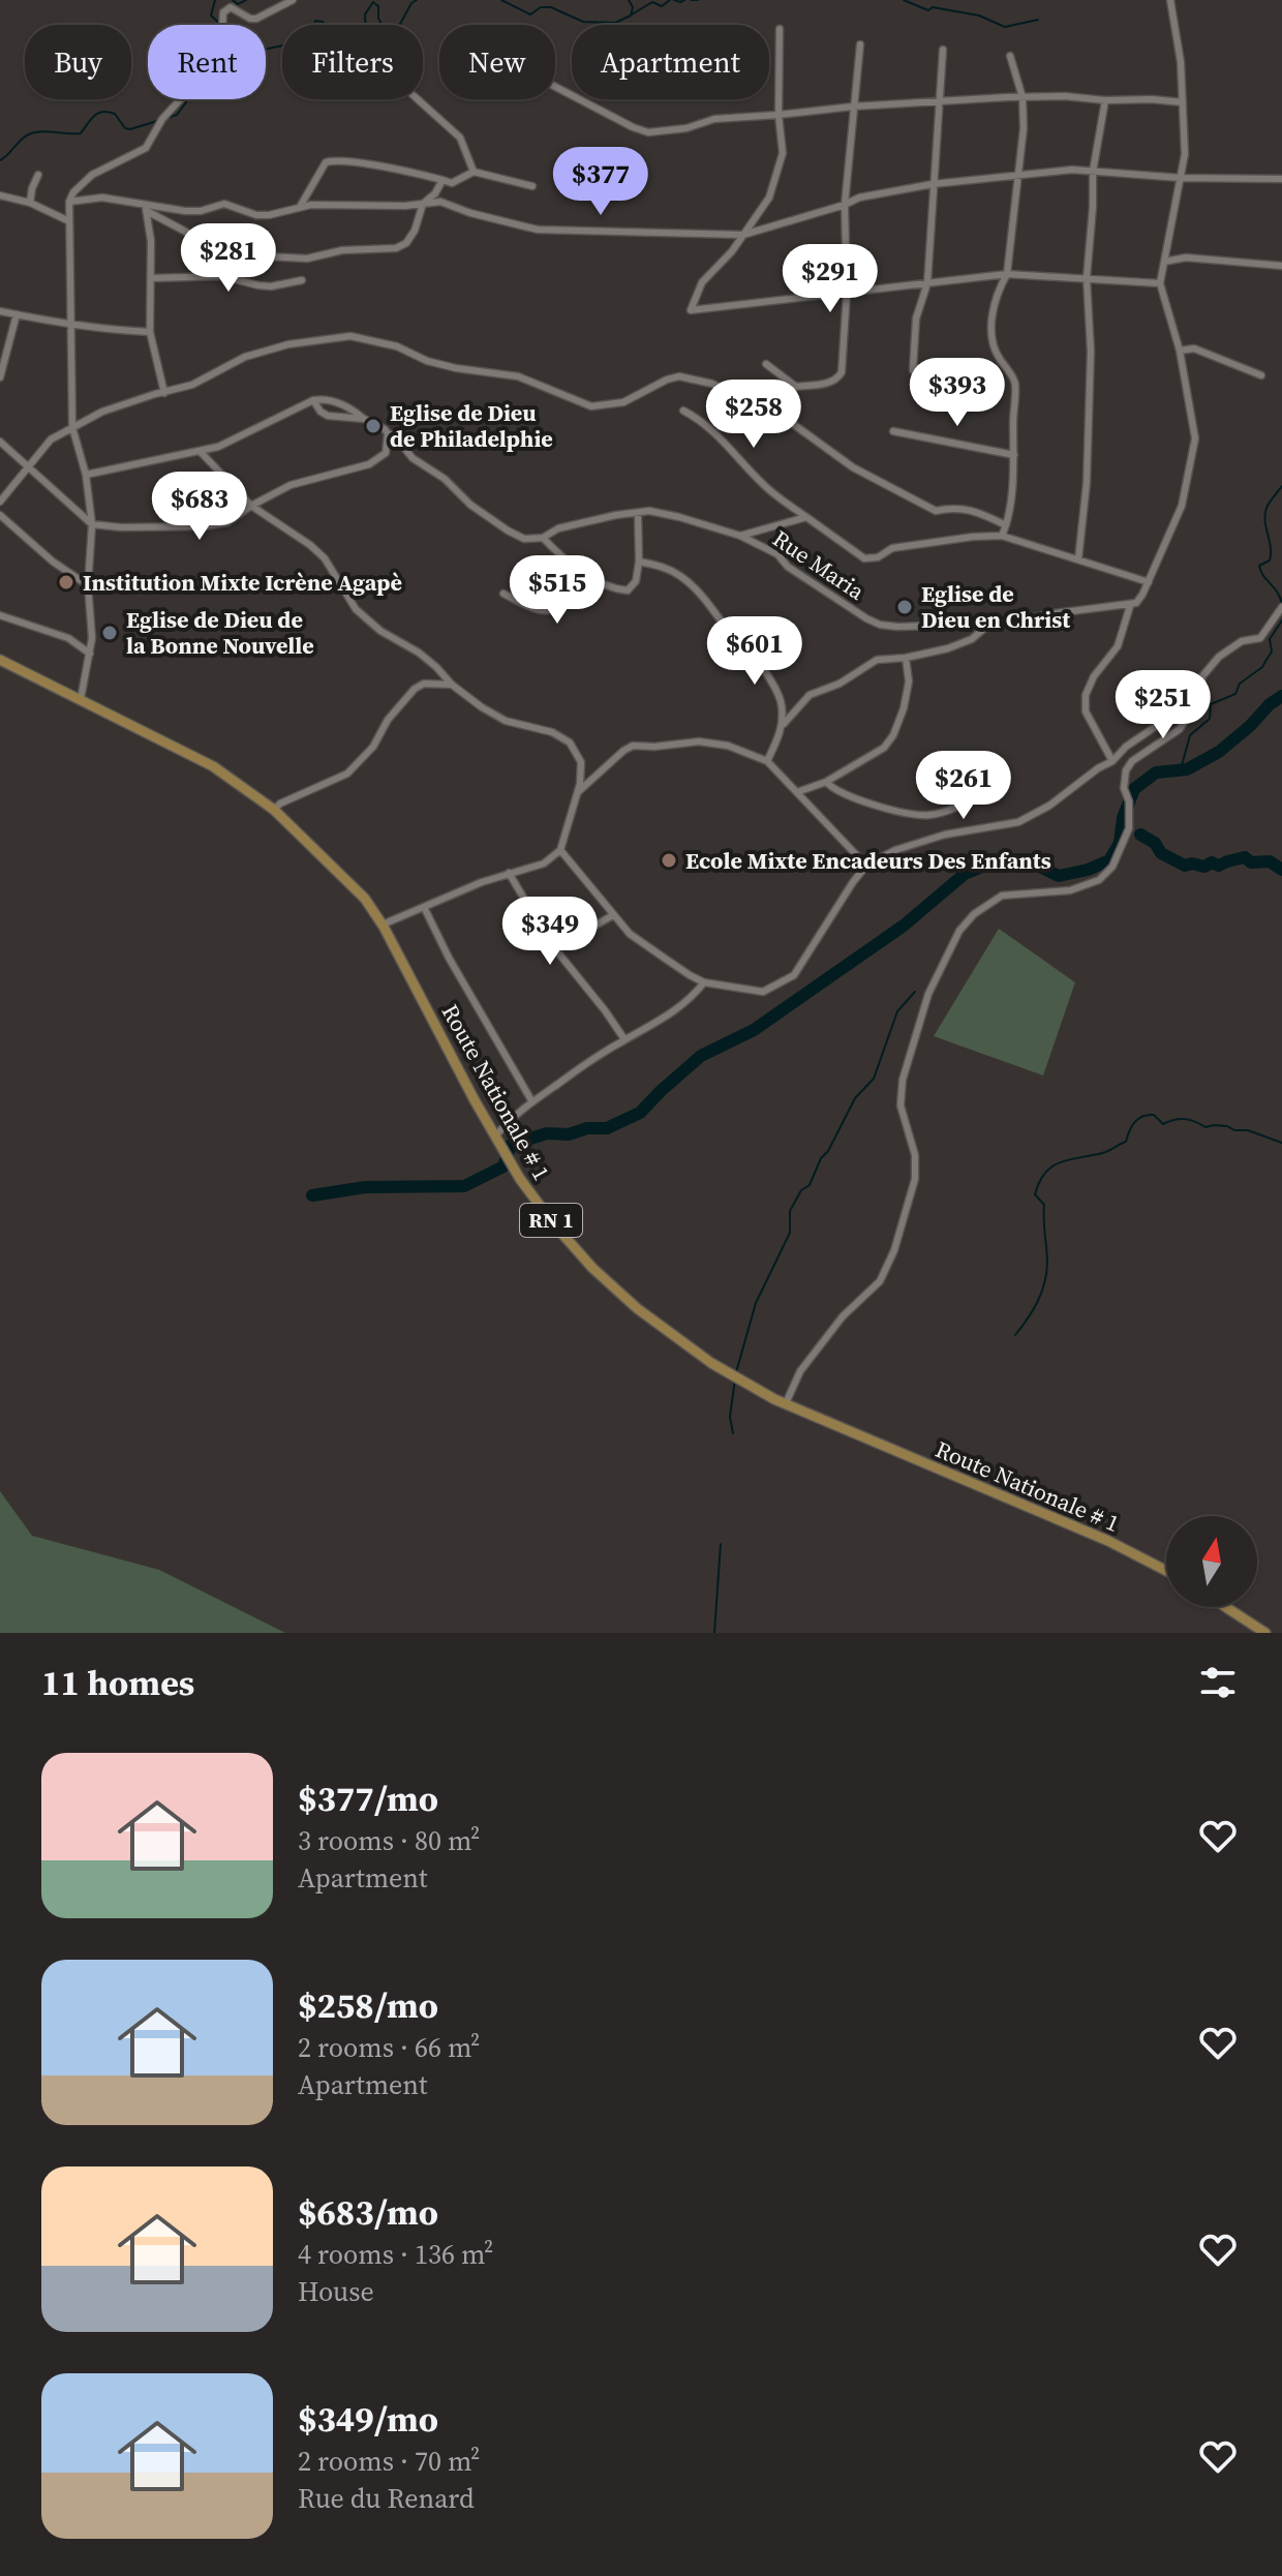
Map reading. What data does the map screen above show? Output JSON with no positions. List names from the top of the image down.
{
  "streets": {
    "main road": ["Route Nationale # 1", "RN 1"],
    "street": ["Rue Maria"]
  },
  "places": [
    "Eglise de Dieu de Philadelphie",
    "Institution Mixte Icrène Agapè",
    "Eglise de Dieu en Christ",
    "Eglise de Dieu de la Bonne Nouvelle",
    "Ecole Mixte Encadeurs Des Enfants"
  ],
  "north": "top",
  "page": {
    "chip": [
      "Buy",
      "Rent",
      "Filters",
      "New",
      "Apartment"
    ],
    "price": [
      "$377",
      "$281",
      "$291",
      "$393",
      "$258",
      "$683",
      "$515",
      "$601",
      "$251",
      "$261",
      "$349"
    ],
    "heading": "11 homes",
    "list": [
      {
        "name": "$377/mo",
        "note": "3 rooms · 80 m² · Apartment"
      },
      {
        "name": "$258/mo",
        "note": "2 rooms · 66 m² · Apartment"
      },
      {
        "name": "$683/mo",
        "note": "4 rooms · 136 m² · House"
      },
      {
        "name": "$349/mo",
        "note": "2 rooms · 70 m² · Rue du Renard"
      }
    ]
  }
}
